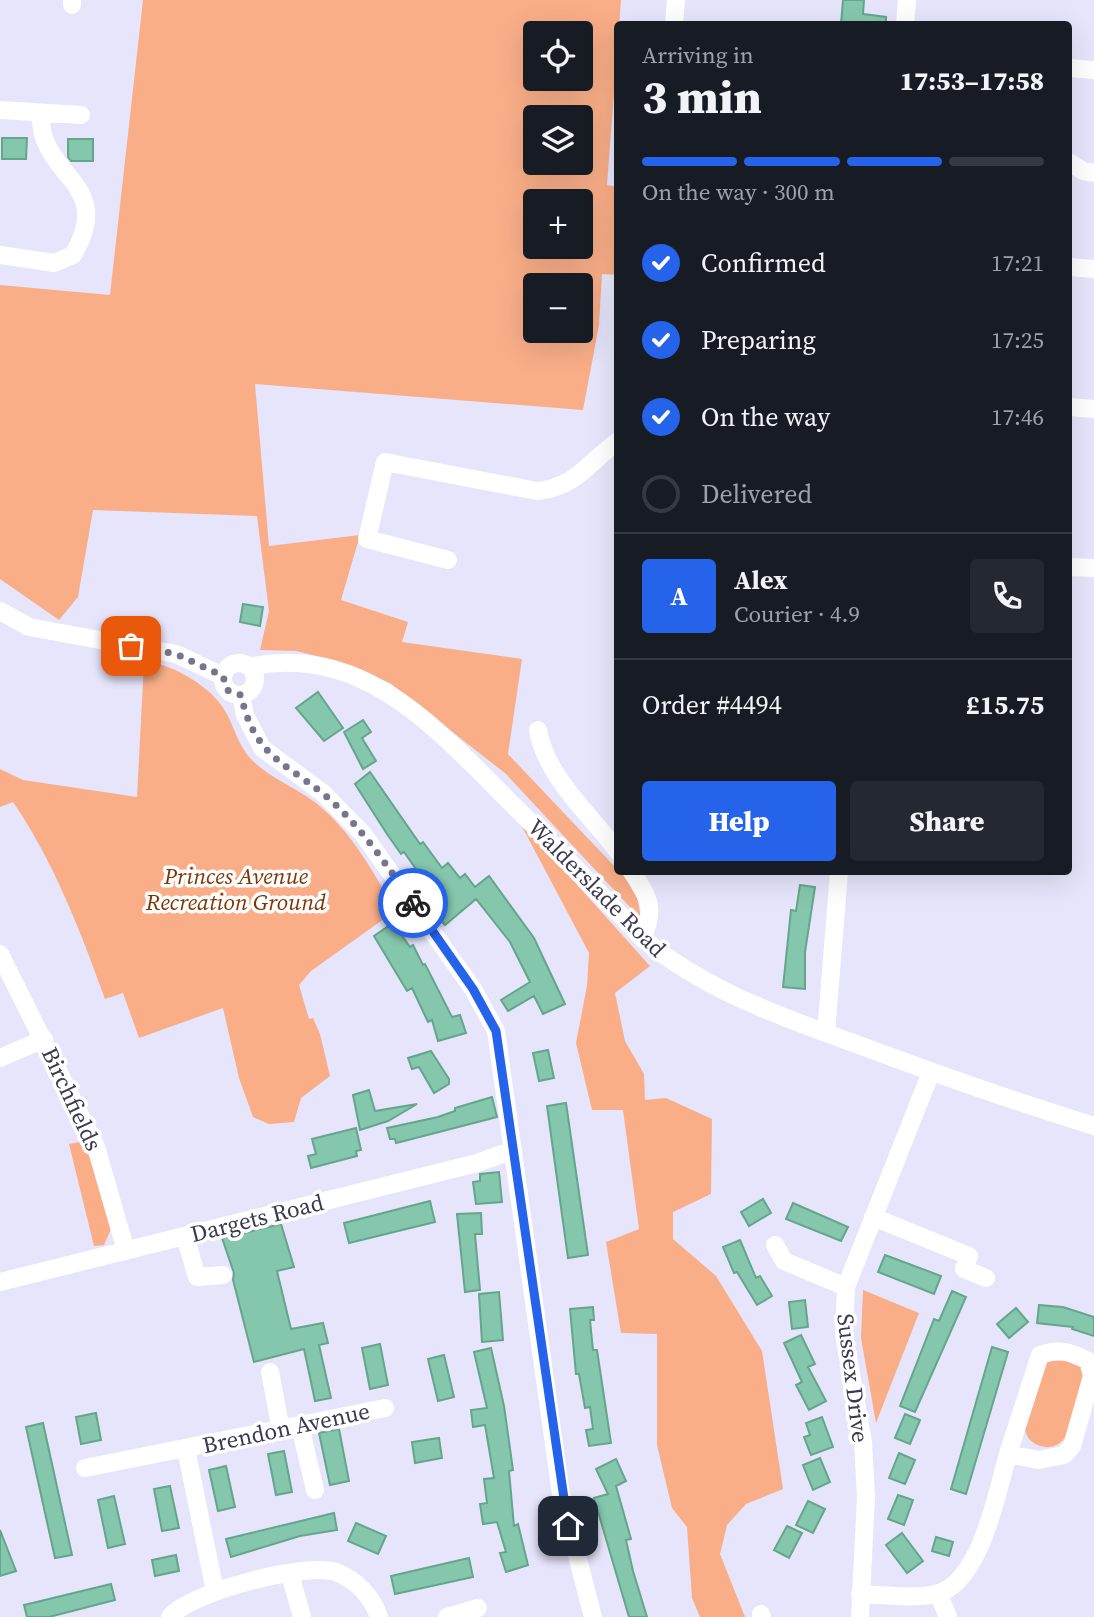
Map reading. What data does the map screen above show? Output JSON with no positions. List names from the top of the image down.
{
  "streets": {
    "street": [
      "Walderslade Road",
      "Birchfields",
      "Dargets Road",
      "Sussex Drive",
      "Brendon Avenue"
    ]
  },
  "crossings": [
    ["Walderslade Road", "Sussex Drive"],
    ["Birchfields", "Dargets Road"]
  ],
  "parks": ["Princes Avenue Recreation Ground"],
  "page": {
    "map_buttons": ["+", "−"],
    "heading": ["3 min", "Arriving in", "17:53–17:58"],
    "panel": [
      "Alex",
      "Courier · 4.9",
      "Order #4494",
      "£15.75"
    ],
    "bar": "On the way · 300 m",
    "list": [
      ["Confirmed", "17:21"],
      ["Preparing", "17:25"],
      ["On the way", "17:46"],
      "Delivered"
    ],
    "round": "A",
    "buttons": ["Help", "Share"]
  }
}
